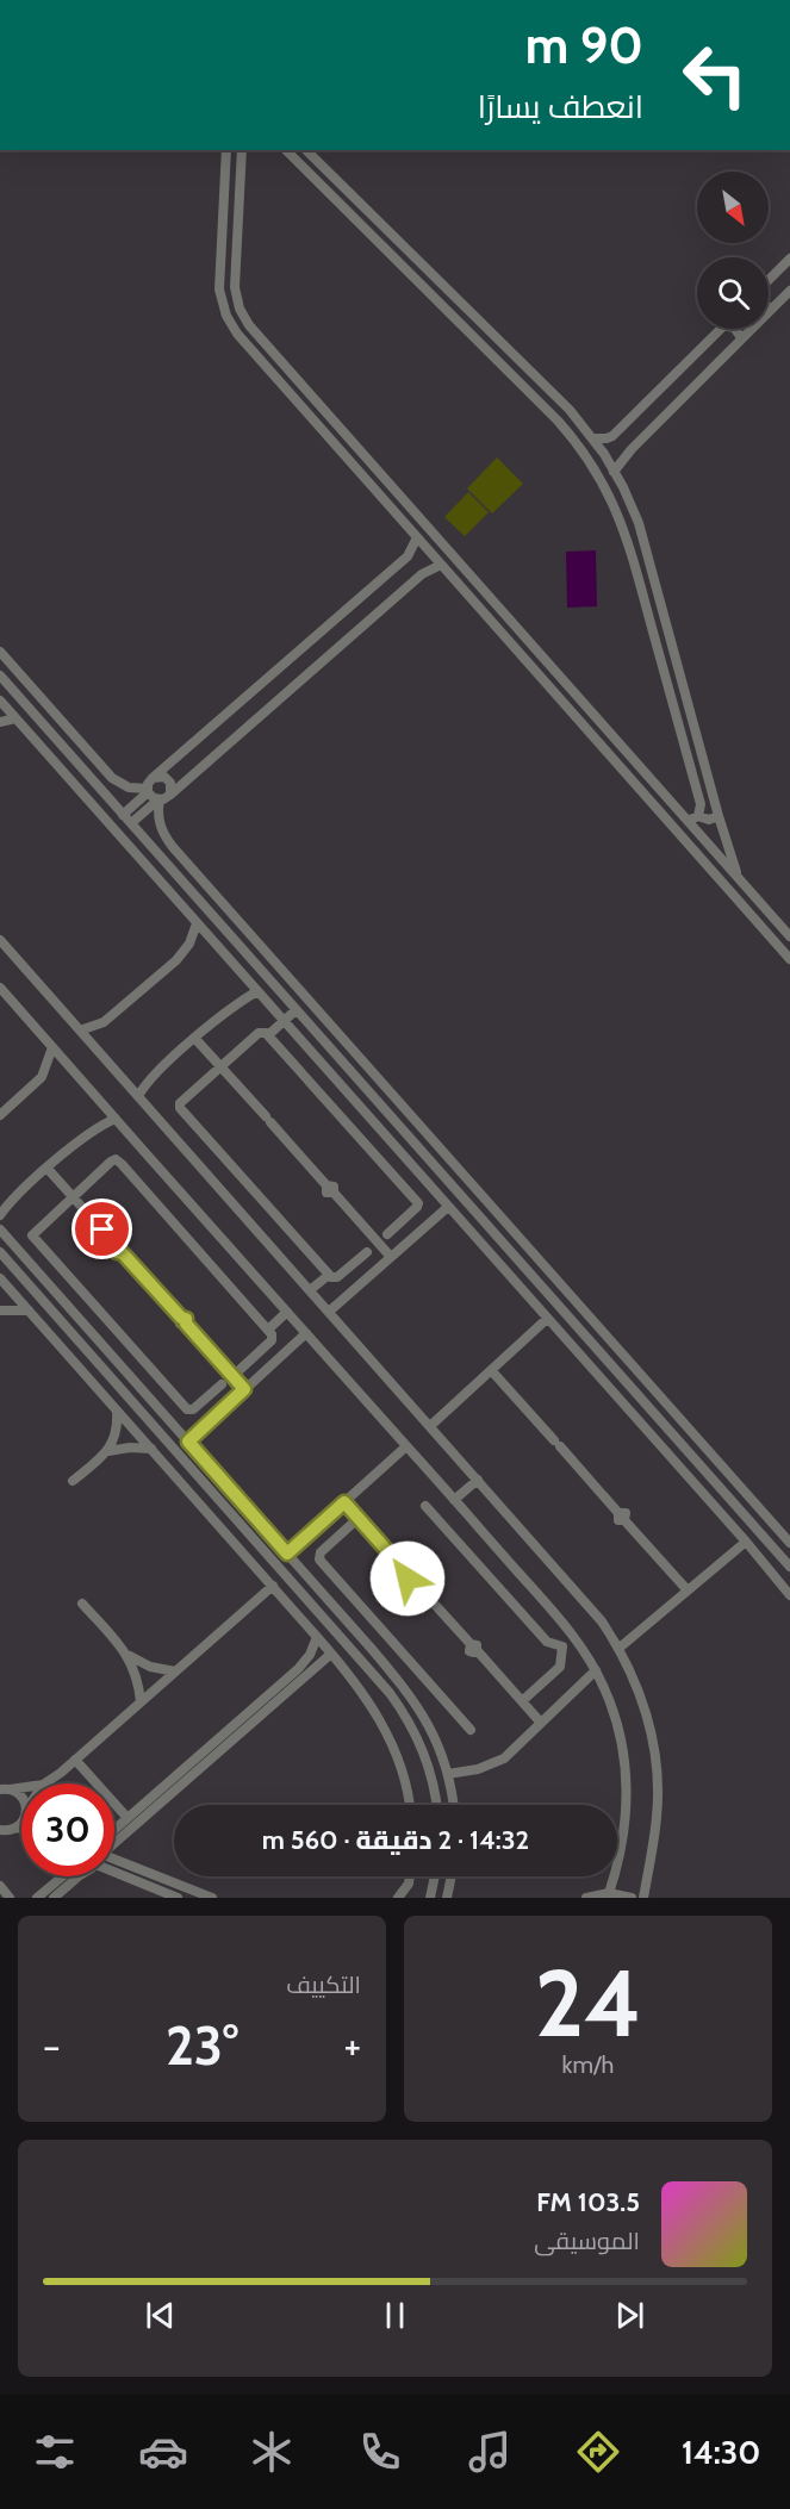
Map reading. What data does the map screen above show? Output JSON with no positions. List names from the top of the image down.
{
  "north": "bottom right",
  "page": {
    "turn": ["90 m", "انعطف يسارًا"],
    "limit": "30",
    "trip": "14:32 · 2 دقيقة · 560 m",
    "tile": [
      ["24", "km/h"],
      "التكييف"
    ],
    "heat": ["−", "23°", "+"],
    "song": ["103.5 FM", "الموسيقى"],
    "tabs": "14:30"
  }
}
